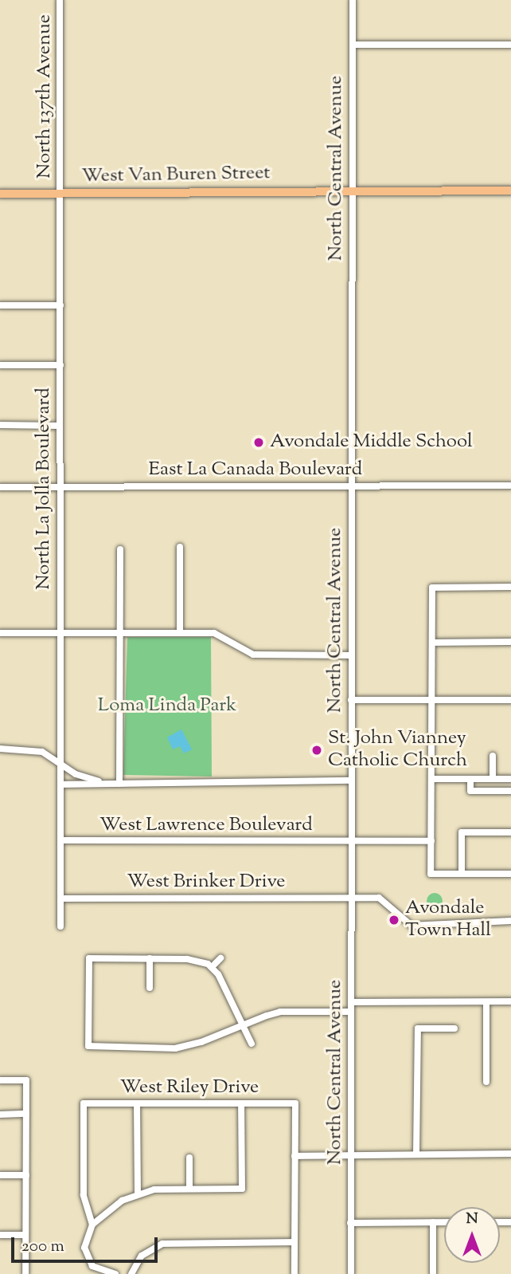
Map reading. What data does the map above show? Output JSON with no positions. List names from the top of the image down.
{
  "streets": {
    "main road": ["West Van Buren Street"],
    "street": [
      "North 137th Avenue",
      "North Central Avenue",
      "East La Canada Boulevard",
      "North La Jolla Boulevard",
      "West Lawrence Boulevard",
      "West Brinker Drive",
      "West Riley Drive"
    ]
  },
  "crossings": [
    ["North 137th Avenue", "West Van Buren Street"],
    ["North 137th Avenue", "North La Jolla Boulevard"],
    ["North Central Avenue", "West Van Buren Street"],
    ["North Central Avenue", "East La Canada Boulevard"],
    ["North Central Avenue", "West Lawrence Boulevard"],
    ["North Central Avenue", "West Brinker Drive"],
    ["West Van Buren Street", "North La Jolla Boulevard"],
    ["East La Canada Boulevard", "North La Jolla Boulevard"],
    ["North La Jolla Boulevard", "West Lawrence Boulevard"],
    ["North La Jolla Boulevard", "West Brinker Drive"]
  ],
  "parks": ["Loma Linda Park"],
  "places": ["Avondale Middle School", "St. John Vianney Catholic Church", "Avondale Town Hall"],
  "scale_bar": "200 m",
  "north": "top"
}
